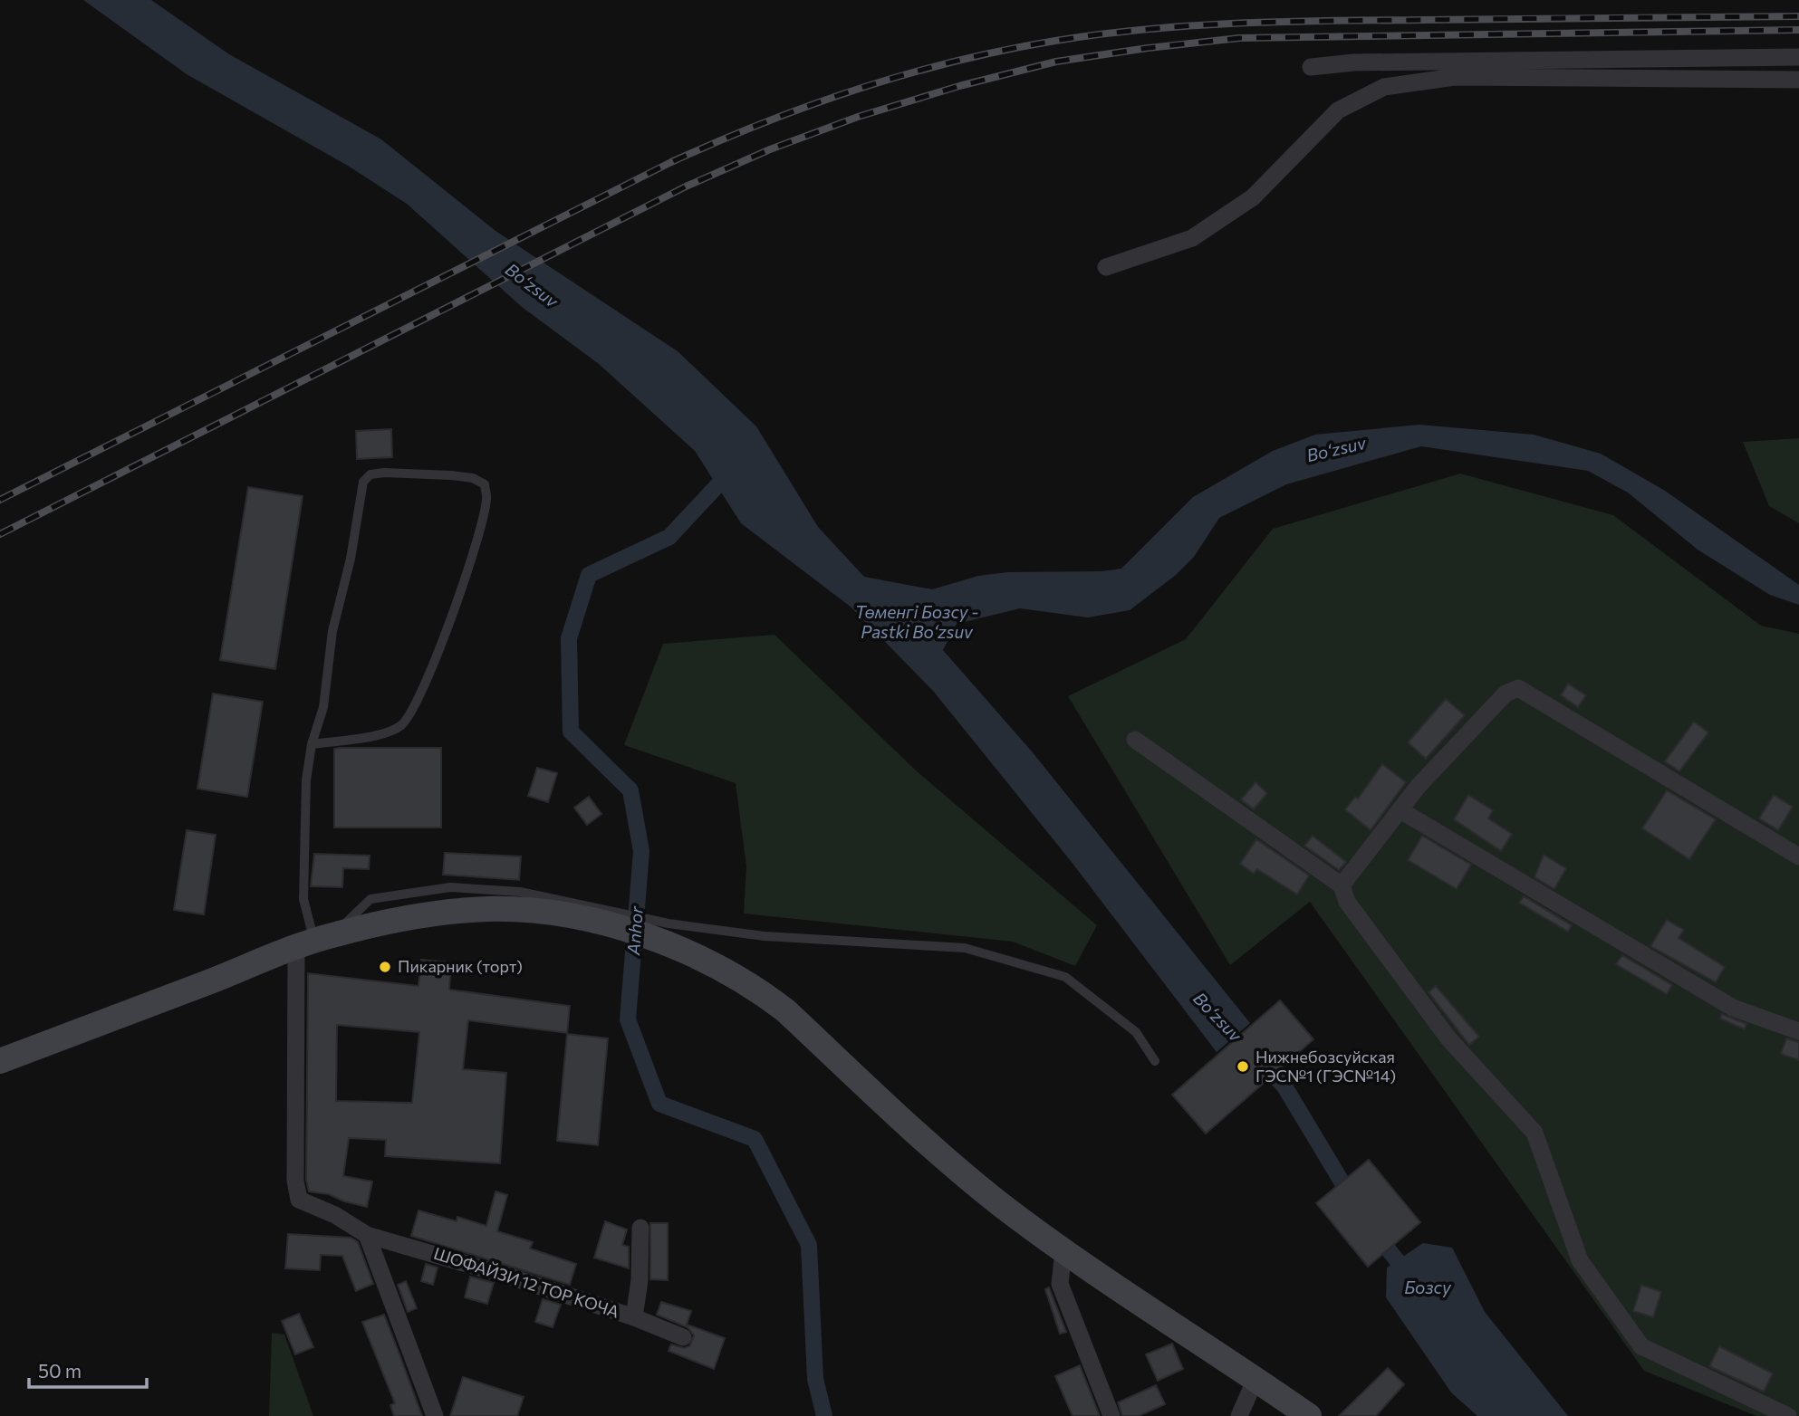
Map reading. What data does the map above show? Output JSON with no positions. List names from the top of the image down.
{
  "streets": {
    "street": ["ШОФАЙЗИ 12 ТОР КОЧА"]
  },
  "water": [
    "Boʻzsuv",
    "Төменгі Бозсу - Pastki Boʻzsuv",
    "Anhor",
    "Бозсу"
  ],
  "places": ["Пикарник (торт)", "Нижнебозсуйская ГЭС№1 (ГЭС№14)"],
  "scale_bar": "50 m"
}
